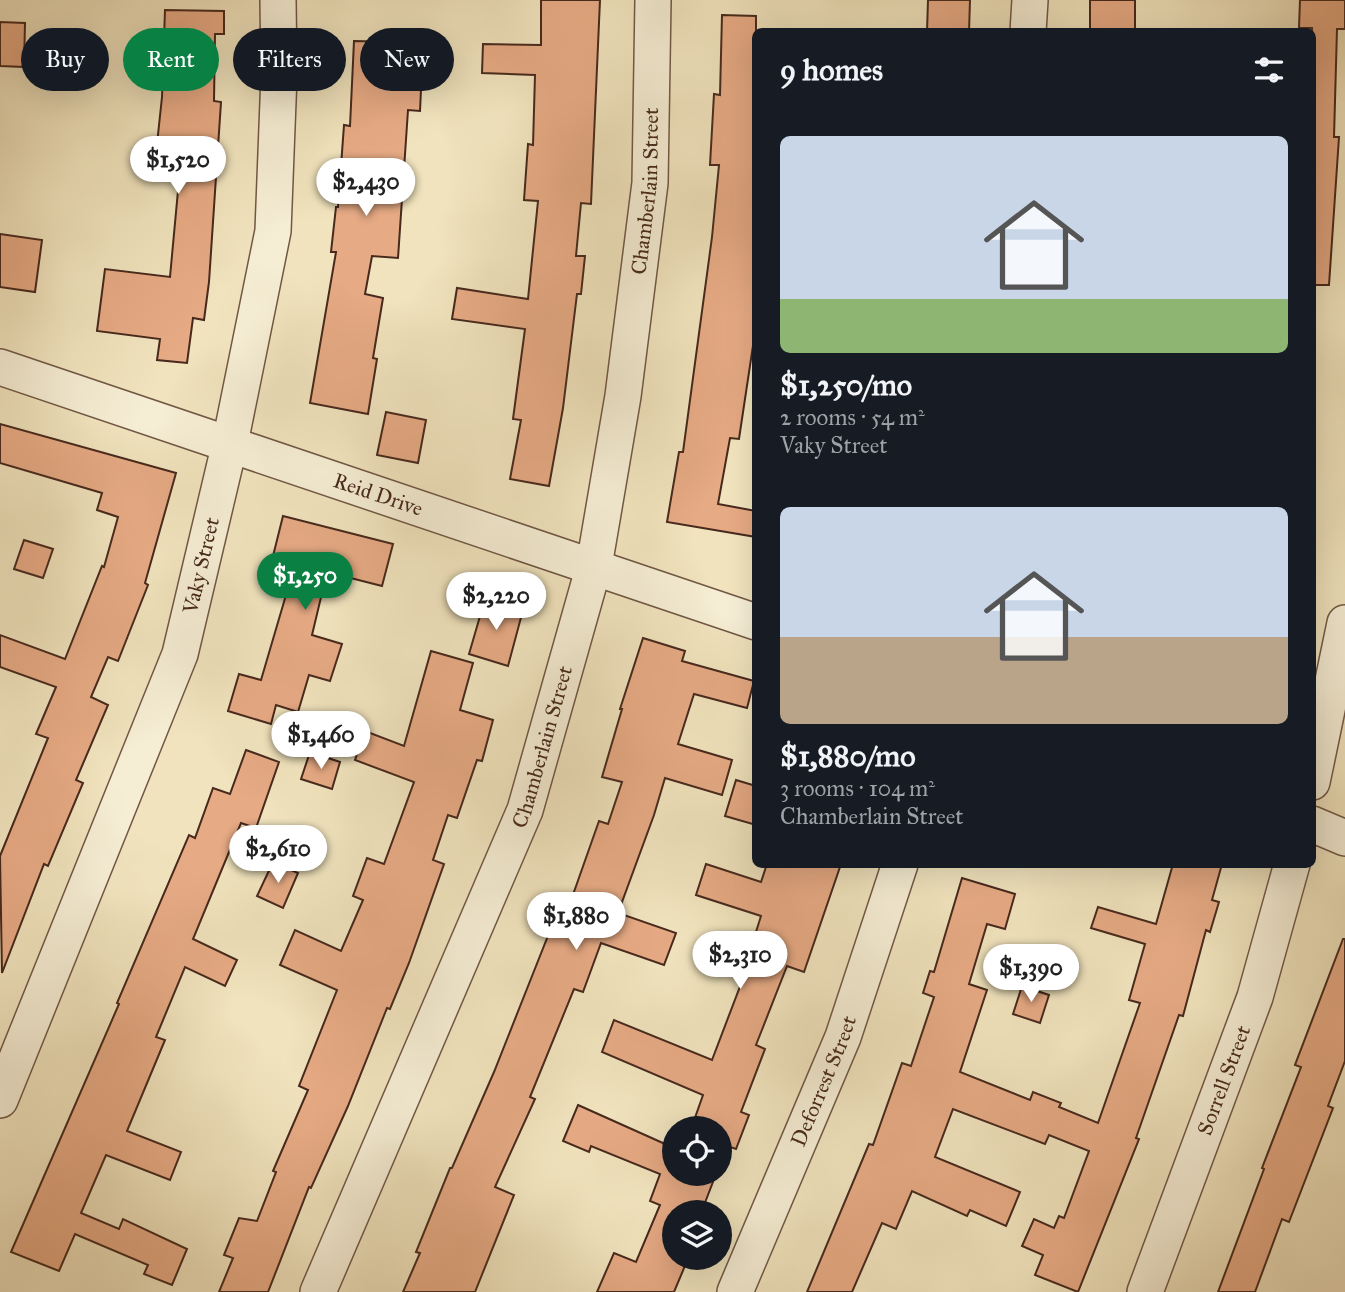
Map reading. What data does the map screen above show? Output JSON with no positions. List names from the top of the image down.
{
  "streets": {
    "street": [
      "Chamberlain Street",
      "Reid Drive",
      "Vaky Street",
      "Deforrest Street",
      "Sorrell Street"
    ]
  },
  "crossings": [
    ["Chamberlain Street", "Reid Drive"],
    ["Reid Drive", "Vaky Street"]
  ],
  "page": {
    "chip": [
      "Buy",
      "Rent",
      "Filters",
      "New"
    ],
    "heading": "9 homes",
    "list": [
      {
        "name": "$1,250/mo",
        "note": "2 rooms · 54 m² · Vaky Street"
      },
      {
        "name": "$1,880/mo",
        "note": "3 rooms · 104 m² · Chamberlain Street"
      }
    ],
    "price": [
      "$1,520",
      "$2,430",
      "$1,250",
      "$2,220",
      "$1,460",
      "$2,610",
      "$1,880",
      "$2,310",
      "$1,390"
    ]
  }
}
